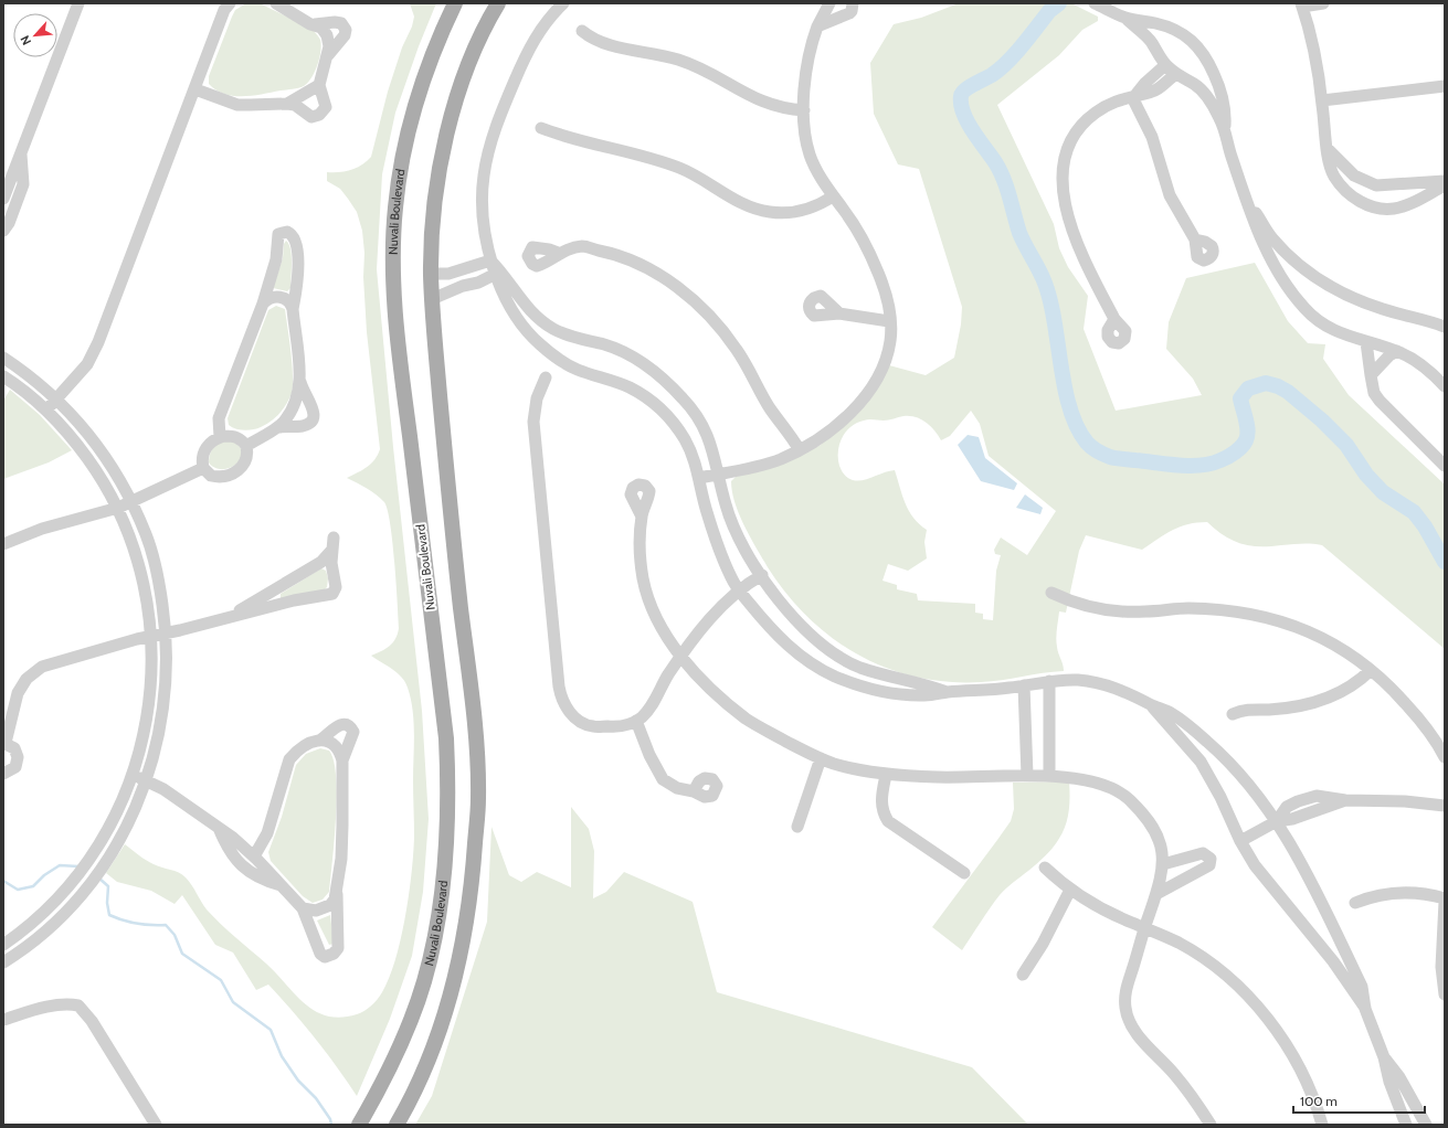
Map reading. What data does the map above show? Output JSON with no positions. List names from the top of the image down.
{
  "streets": {
    "main road": ["Nuvali Boulevard"]
  },
  "scale_bar": "100 m",
  "north": "bottom left"
}
